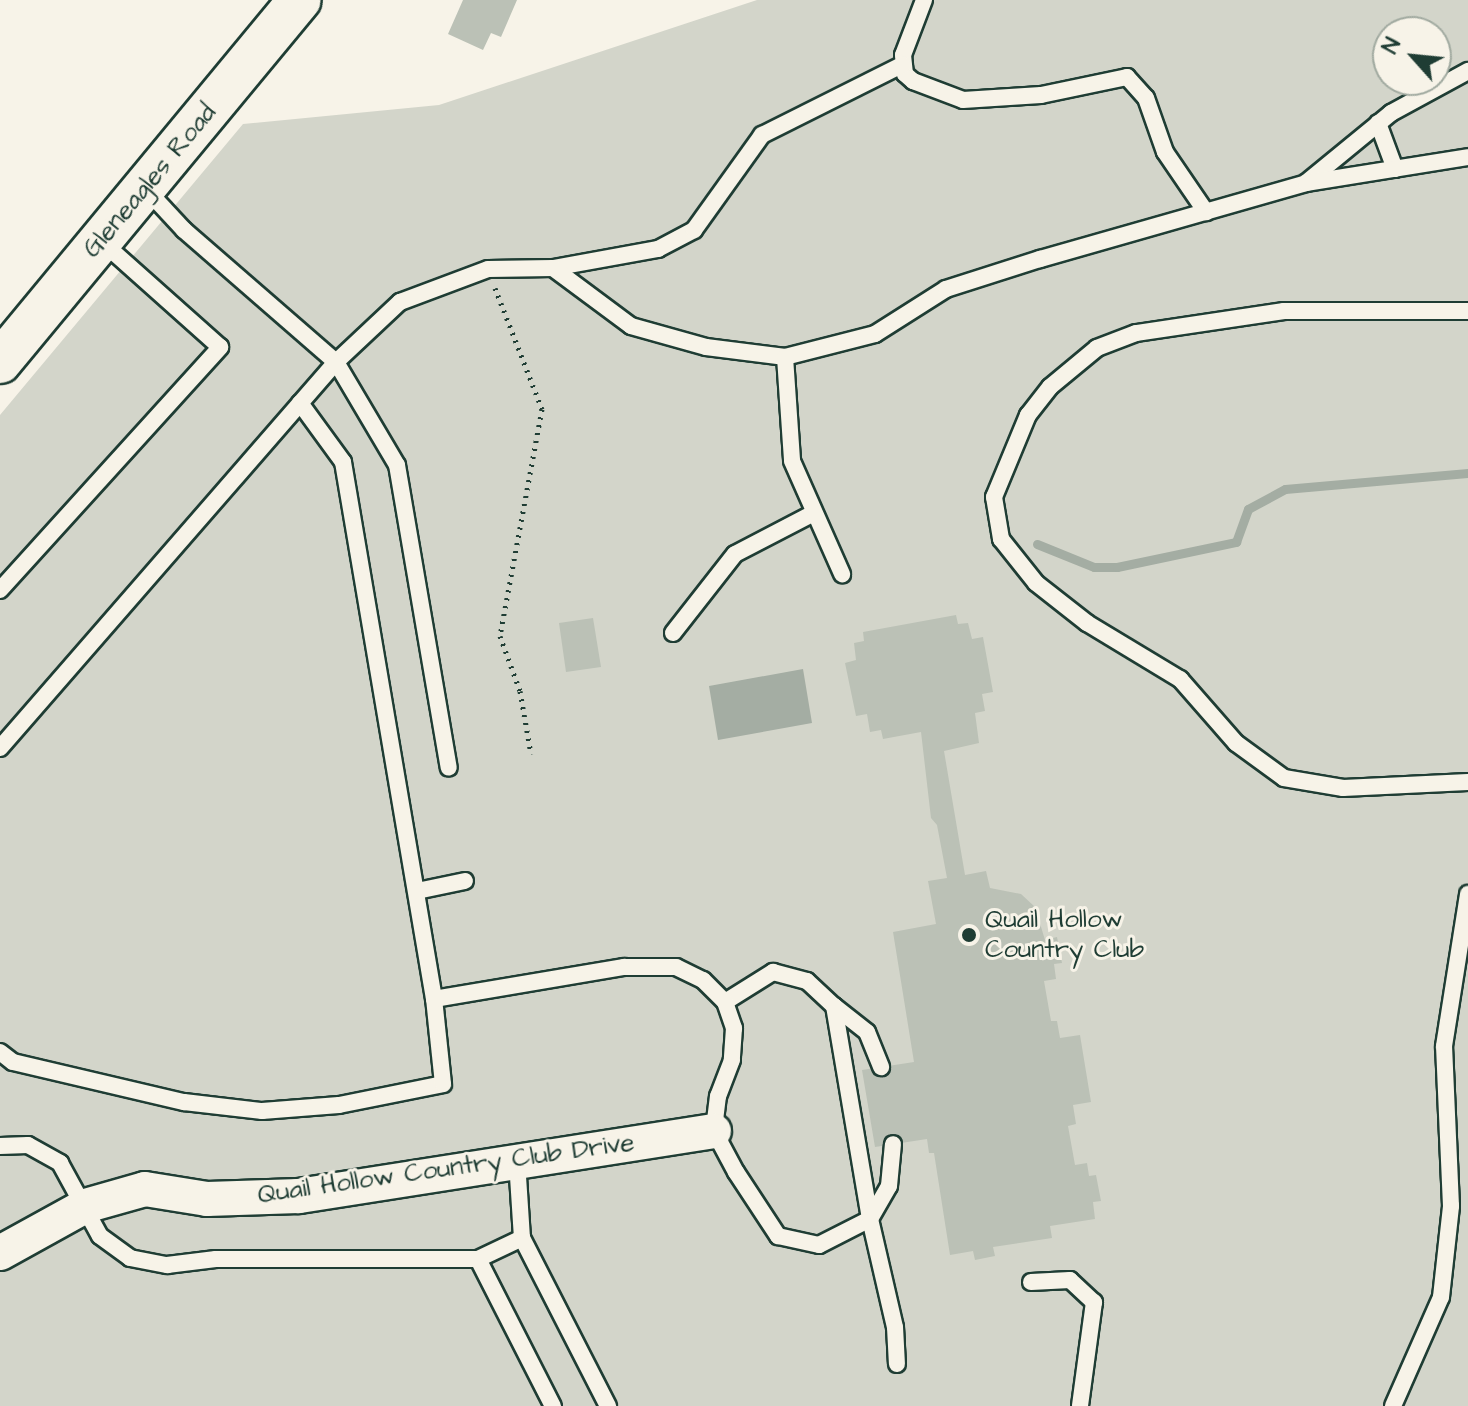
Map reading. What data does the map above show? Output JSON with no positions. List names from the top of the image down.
{
  "streets": {
    "street": ["Gleneagles Road", "Quail Hollow Country Club Drive"]
  },
  "places": ["Quail Hollow Country Club"],
  "north": "top left"
}
